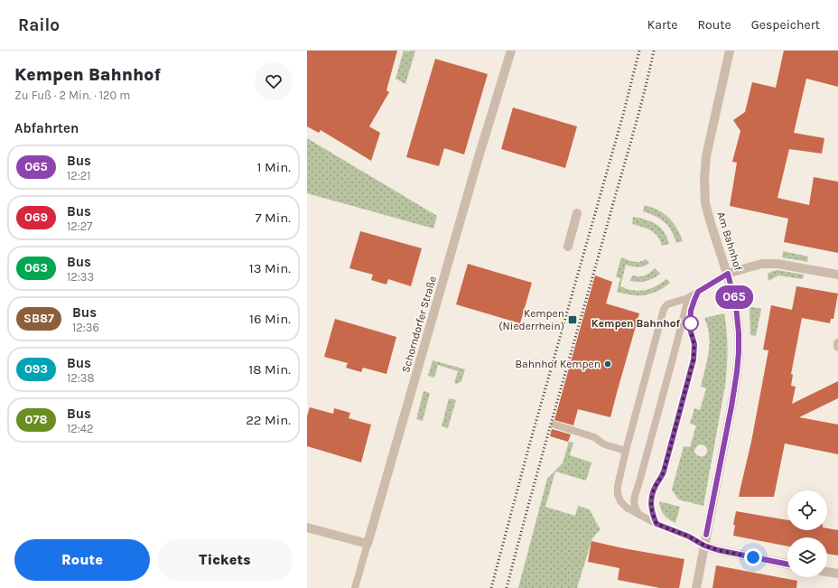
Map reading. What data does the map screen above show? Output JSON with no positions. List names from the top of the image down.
{
  "streets": {
    "street": ["Am Bahnhof", "Schorndorfer Straße"]
  },
  "places": {
    "transit": ["Kempen (Niederrhein)"],
    "other": ["Kempen Bahnhof", "Bahnhof Kempen"]
  },
  "lines": ["bus line 065"],
  "page": {
    "header": "Railo",
    "nav": ["Karte", "Route", "Gespeichert"],
    "heading": [
      ["Kempen Bahnhof", "Zu Fuß · 2 Min. · 120 m"],
      "Abfahrten"
    ],
    "on_map": "065",
    "list": [
      {
        "mark": "065",
        "name": "Bus",
        "note": "12:21",
        "value": "1 Min."
      },
      {
        "mark": "069",
        "name": "Bus",
        "note": "12:27",
        "value": "7 Min."
      },
      {
        "mark": "063",
        "name": "Bus",
        "note": "12:33",
        "value": "13 Min."
      },
      {
        "mark": "SB87",
        "name": "Bus",
        "note": "12:36",
        "value": "16 Min."
      },
      {
        "mark": "093",
        "name": "Bus",
        "note": "12:38",
        "value": "18 Min."
      },
      {
        "mark": "078",
        "name": "Bus",
        "note": "12:42",
        "value": "22 Min."
      }
    ],
    "buttons": ["Route", "Tickets"]
  }
}
